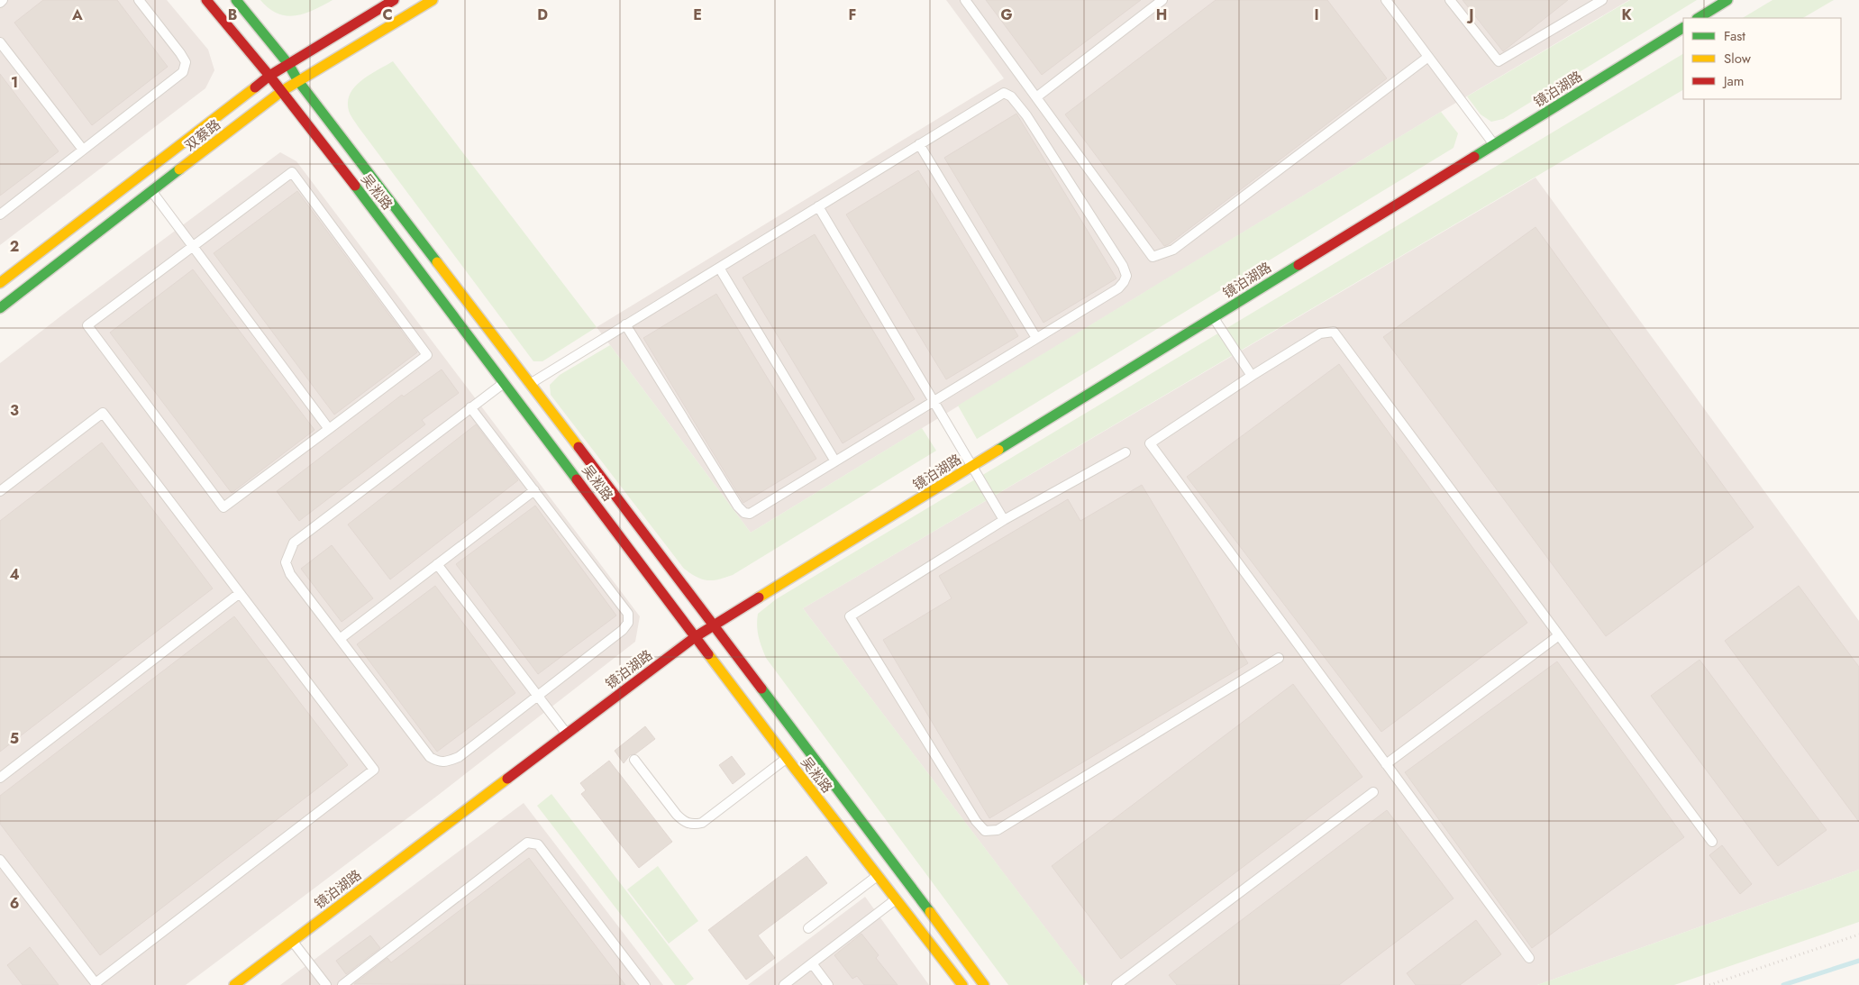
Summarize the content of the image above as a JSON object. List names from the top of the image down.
{
  "streets": {
    "street": ["镜泊湖路", "双蔡路", "吴淞路"]
  },
  "crossings": [
    ["镜泊湖路", "吴淞路"],
    ["双蔡路", "吴淞路"]
  ],
  "legend": ["Fast", "Slow", "Jam"],
  "grid": {
    "columns": [
      "A",
      "B",
      "C",
      "D",
      "E",
      "F",
      "G",
      "H",
      "I",
      "J",
      "K"
    ],
    "rows": [
      "1",
      "2",
      "3",
      "4",
      "5",
      "6"
    ]
  }
}
